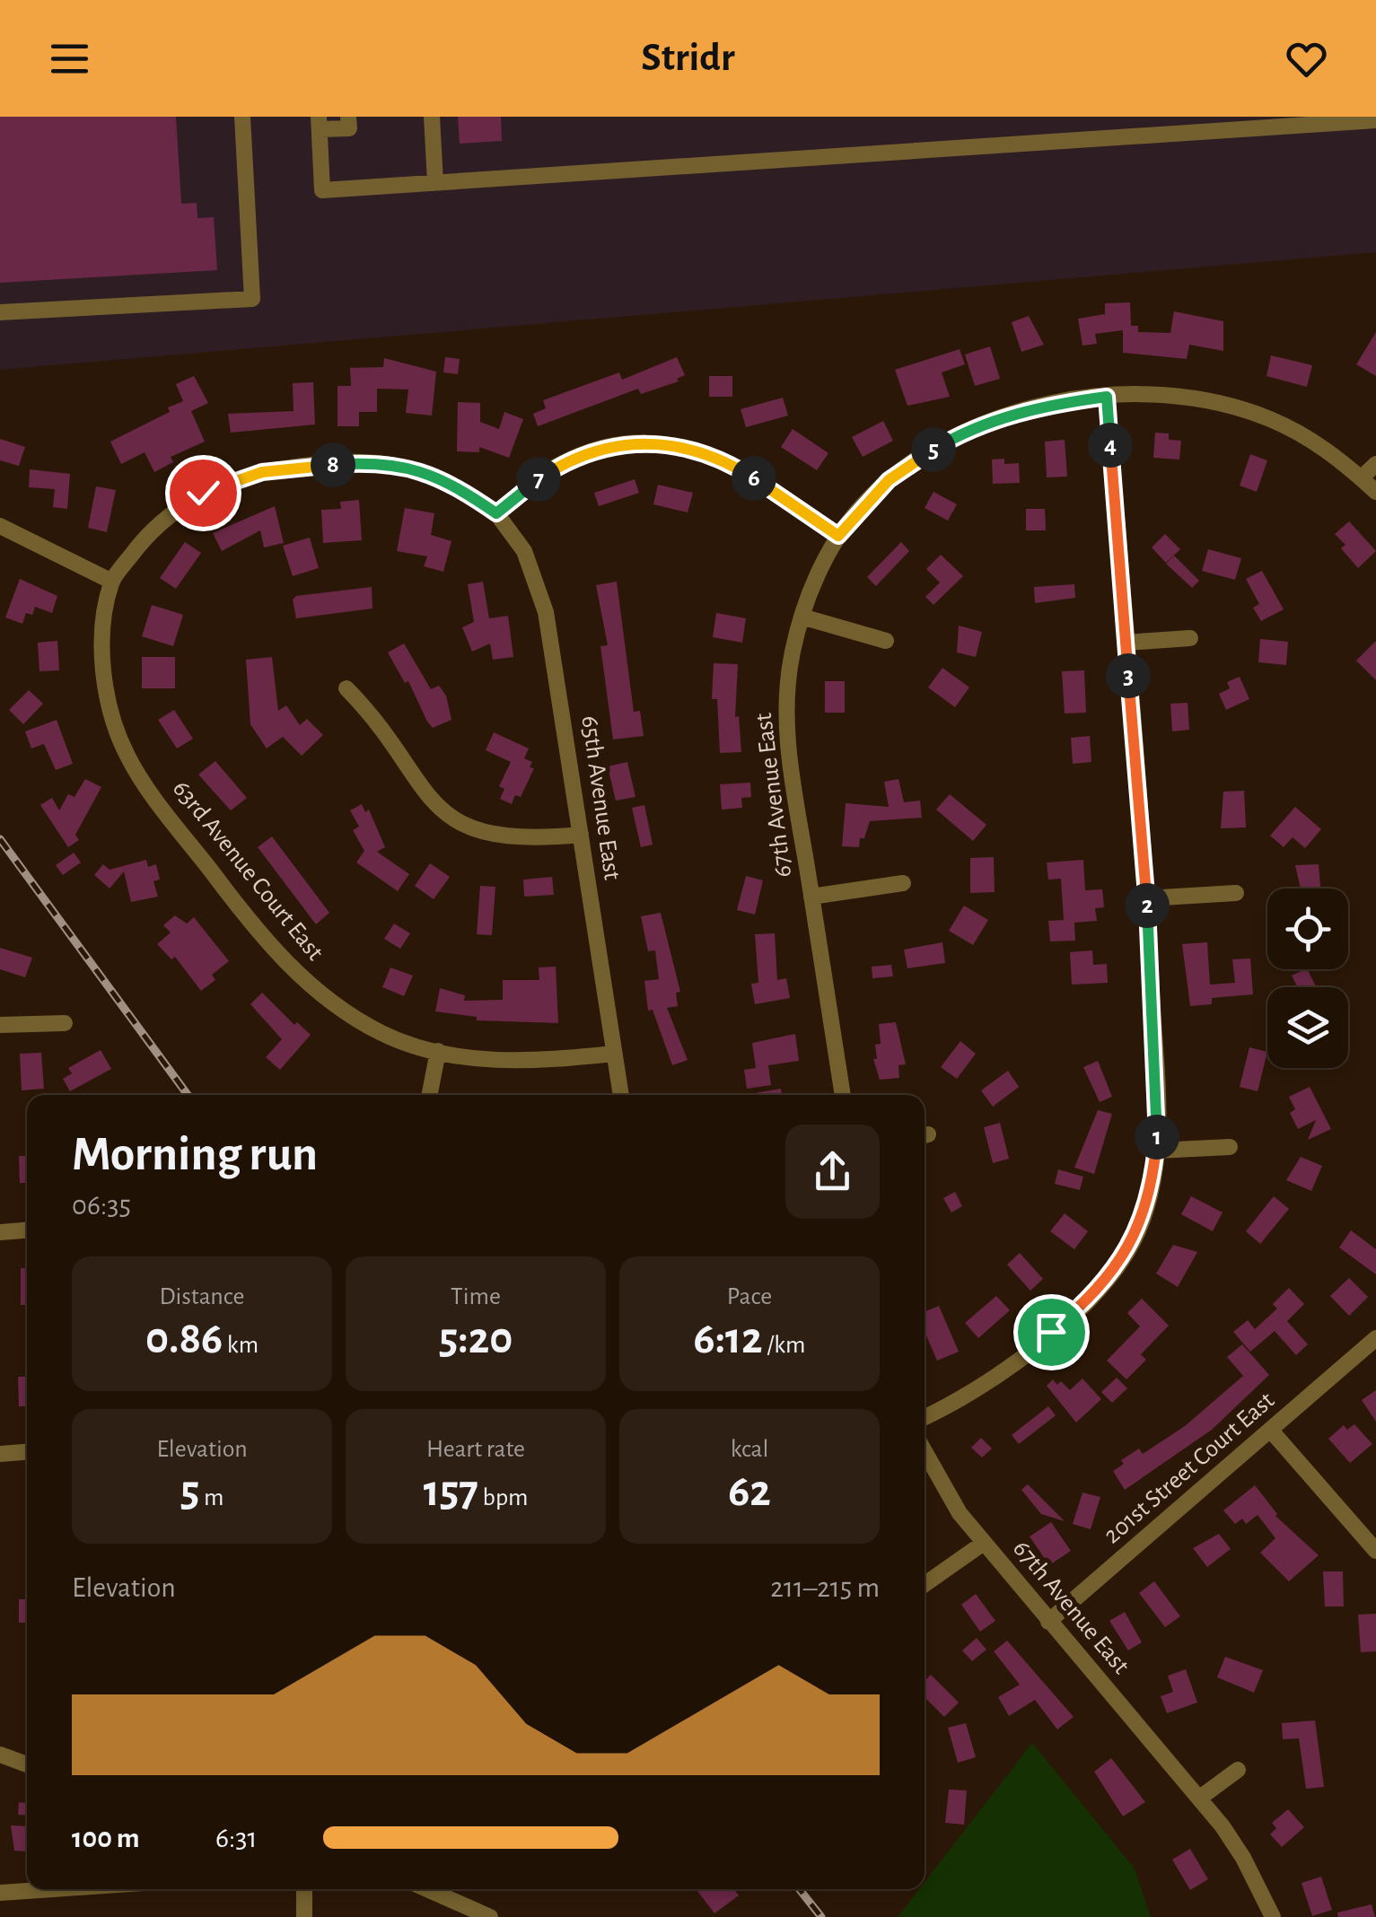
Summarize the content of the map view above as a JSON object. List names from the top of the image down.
{
  "streets": {
    "street": [
      "67th Avenue East",
      "65th Avenue East",
      "63rd Avenue Court East",
      "201st Street Court East"
    ]
  },
  "crossings": [
    ["67th Avenue East", "201st Street Court East"],
    ["65th Avenue East", "63rd Avenue Court East"]
  ],
  "page": {
    "header": "Stridr",
    "pins": [
      "4",
      "5",
      "8",
      "6",
      "7",
      "3",
      "2",
      "1"
    ],
    "heading": ["Morning run", "06:35"],
    "stats": [
      ["Distance", "0.86 km"],
      ["Time", "5:20"],
      ["Pace", "6:12 /km"],
      ["Elevation", "5 m"],
      ["Heart rate", "157 bpm"],
      ["kcal", "62"]
    ],
    "chart": ["Elevation", "211–215 m"],
    "list": [
      {
        "name": "100 m",
        "note": "6:31"
      }
    ]
  }
}
